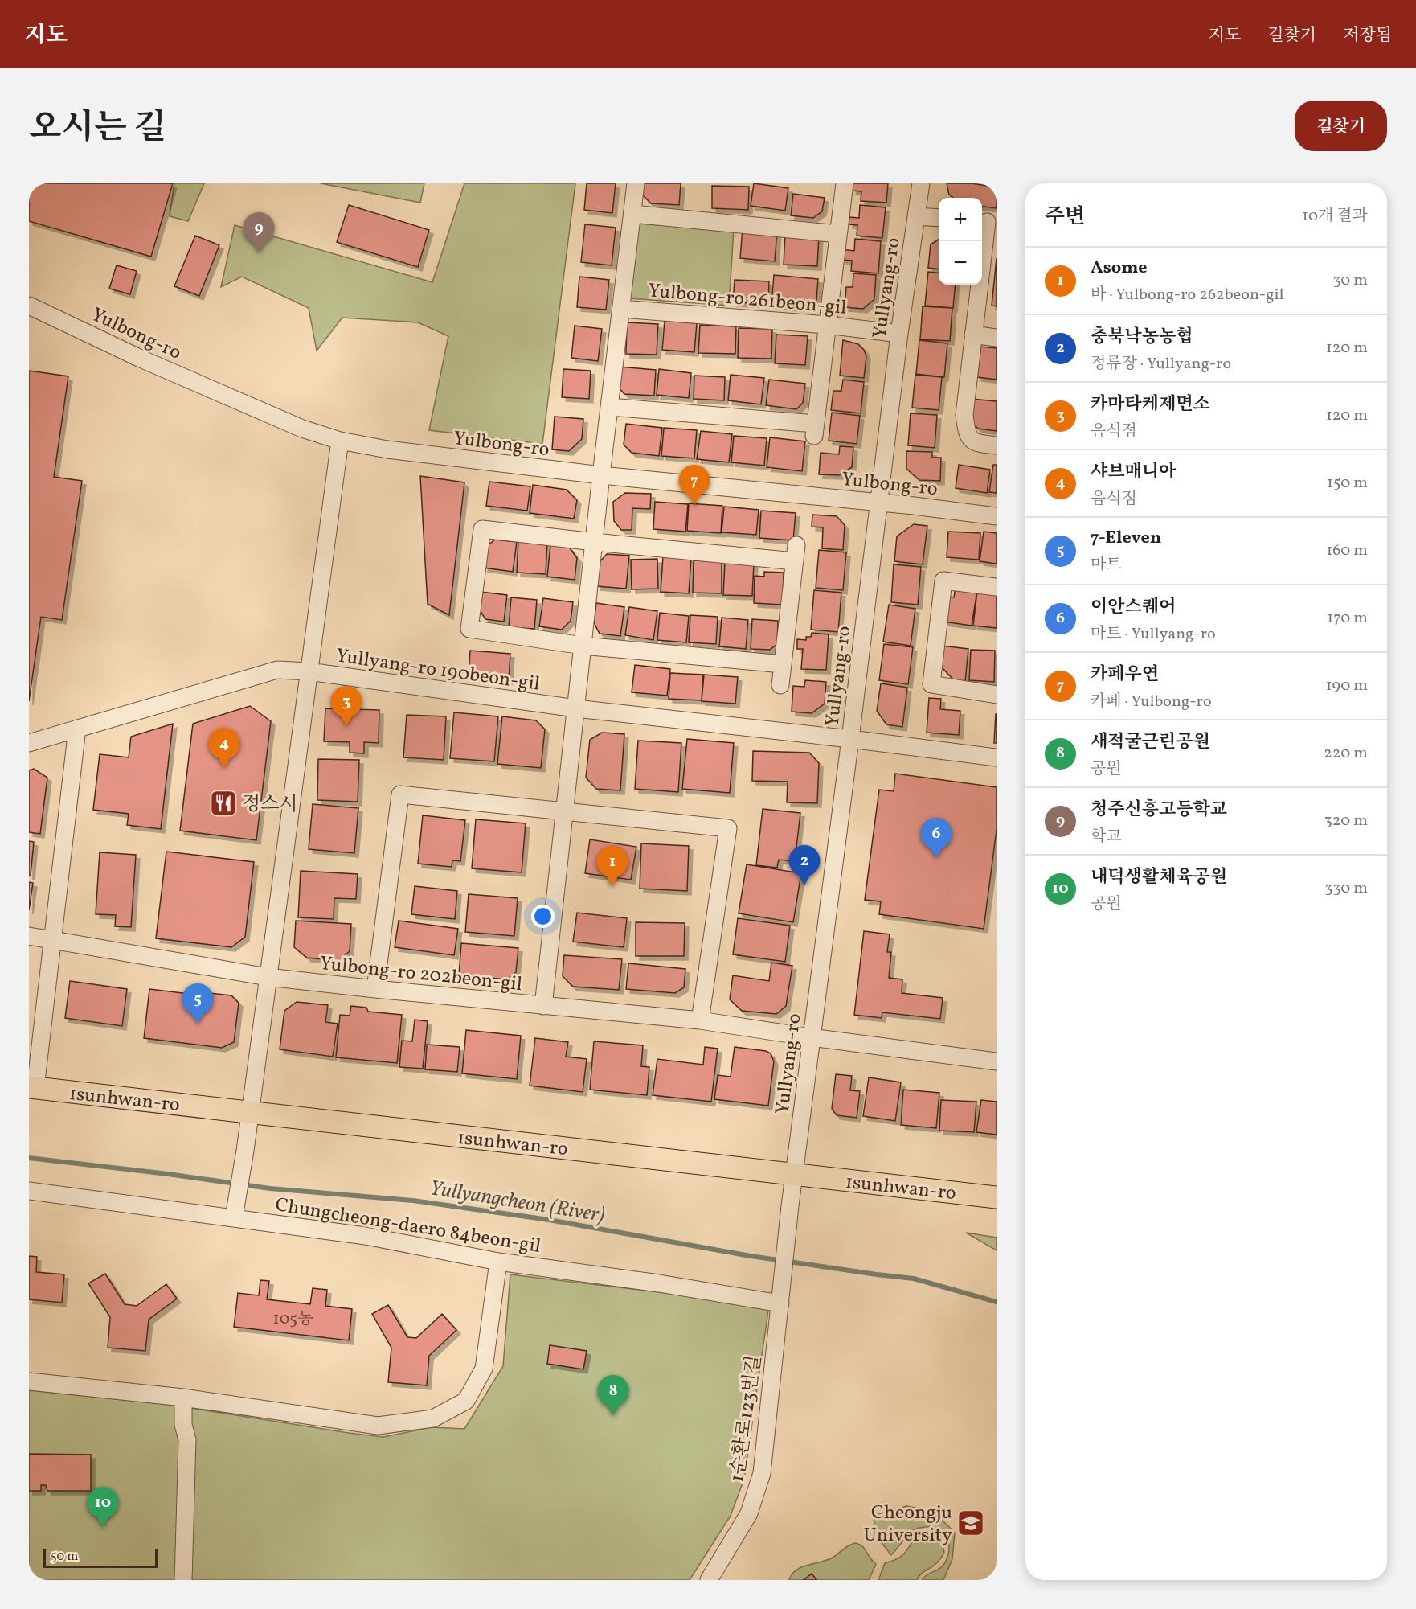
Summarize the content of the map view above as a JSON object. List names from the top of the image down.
{
  "streets": {
    "main road": ["1sunhwan-ro"],
    "street": [
      "Yullyang-ro",
      "Yulbong-ro 261beon-gil",
      "Yulbong-ro",
      "Yullyang-ro 190beon-gil",
      "Yulbong-ro 202beon-gil",
      "Chungcheong-daero 84beon-gil",
      "1순환로123번길"
    ]
  },
  "crossings": [
    ["Yullyang-ro", "Yulbong-ro 261beon-gil"],
    ["Yullyang-ro", "Yulbong-ro"],
    ["Yullyang-ro", "Yullyang-ro 190beon-gil"],
    ["Yullyang-ro", "Yulbong-ro 202beon-gil"],
    ["Yullyang-ro", "1sunhwan-ro"],
    ["Yullyang-ro", "1순환로123번길"],
    ["Yulbong-ro 261beon-gil", "Yulbong-ro"],
    ["Yulbong-ro 261beon-gil", "Yullyang-ro 190beon-gil"],
    ["Yulbong-ro 261beon-gil", "Yulbong-ro 202beon-gil"],
    ["Chungcheong-daero 84beon-gil", "1순환로123번길"]
  ],
  "water": ["Yullyangcheon (River)"],
  "places": {
    "restaurant": ["정스시"],
    "school or university": ["Cheongju University"]
  },
  "house_numbers": ["105동"],
  "scale_bar": "50 m",
  "page": {
    "header": "지도",
    "nav": ["지도", "길찾기", "저장됨"],
    "title": "오시는 길",
    "buttons": "길찾기",
    "heading": ["주변", "10개 결과"],
    "map_buttons": ["+", "−"],
    "pins": [
      "9",
      "7",
      "3",
      "4",
      "6",
      "2",
      "1",
      "5",
      "8",
      "10"
    ],
    "list": [
      {
        "mark": "1",
        "name": "Asome",
        "note": "바 · Yulbong-ro 262beon-gil",
        "value": "30 m"
      },
      {
        "mark": "2",
        "name": "충북낙농농협",
        "note": "정류장 · Yullyang-ro",
        "value": "120 m"
      },
      {
        "mark": "3",
        "name": "카마타케제면소",
        "note": "음식점",
        "value": "120 m"
      },
      {
        "mark": "4",
        "name": "샤브매니아",
        "note": "음식점",
        "value": "150 m"
      },
      {
        "mark": "5",
        "name": "7-Eleven",
        "note": "마트",
        "value": "160 m"
      },
      {
        "mark": "6",
        "name": "이안스퀘어",
        "note": "마트 · Yullyang-ro",
        "value": "170 m"
      },
      {
        "mark": "7",
        "name": "카페우연",
        "note": "카페 · Yulbong-ro",
        "value": "190 m"
      },
      {
        "mark": "8",
        "name": "새적굴근린공원",
        "note": "공원",
        "value": "220 m"
      },
      {
        "mark": "9",
        "name": "청주신흥고등학교",
        "note": "학교",
        "value": "320 m"
      },
      {
        "mark": "10",
        "name": "내덕생활체육공원",
        "note": "공원",
        "value": "330 m"
      }
    ],
    "scale": "50 m"
  }
}
